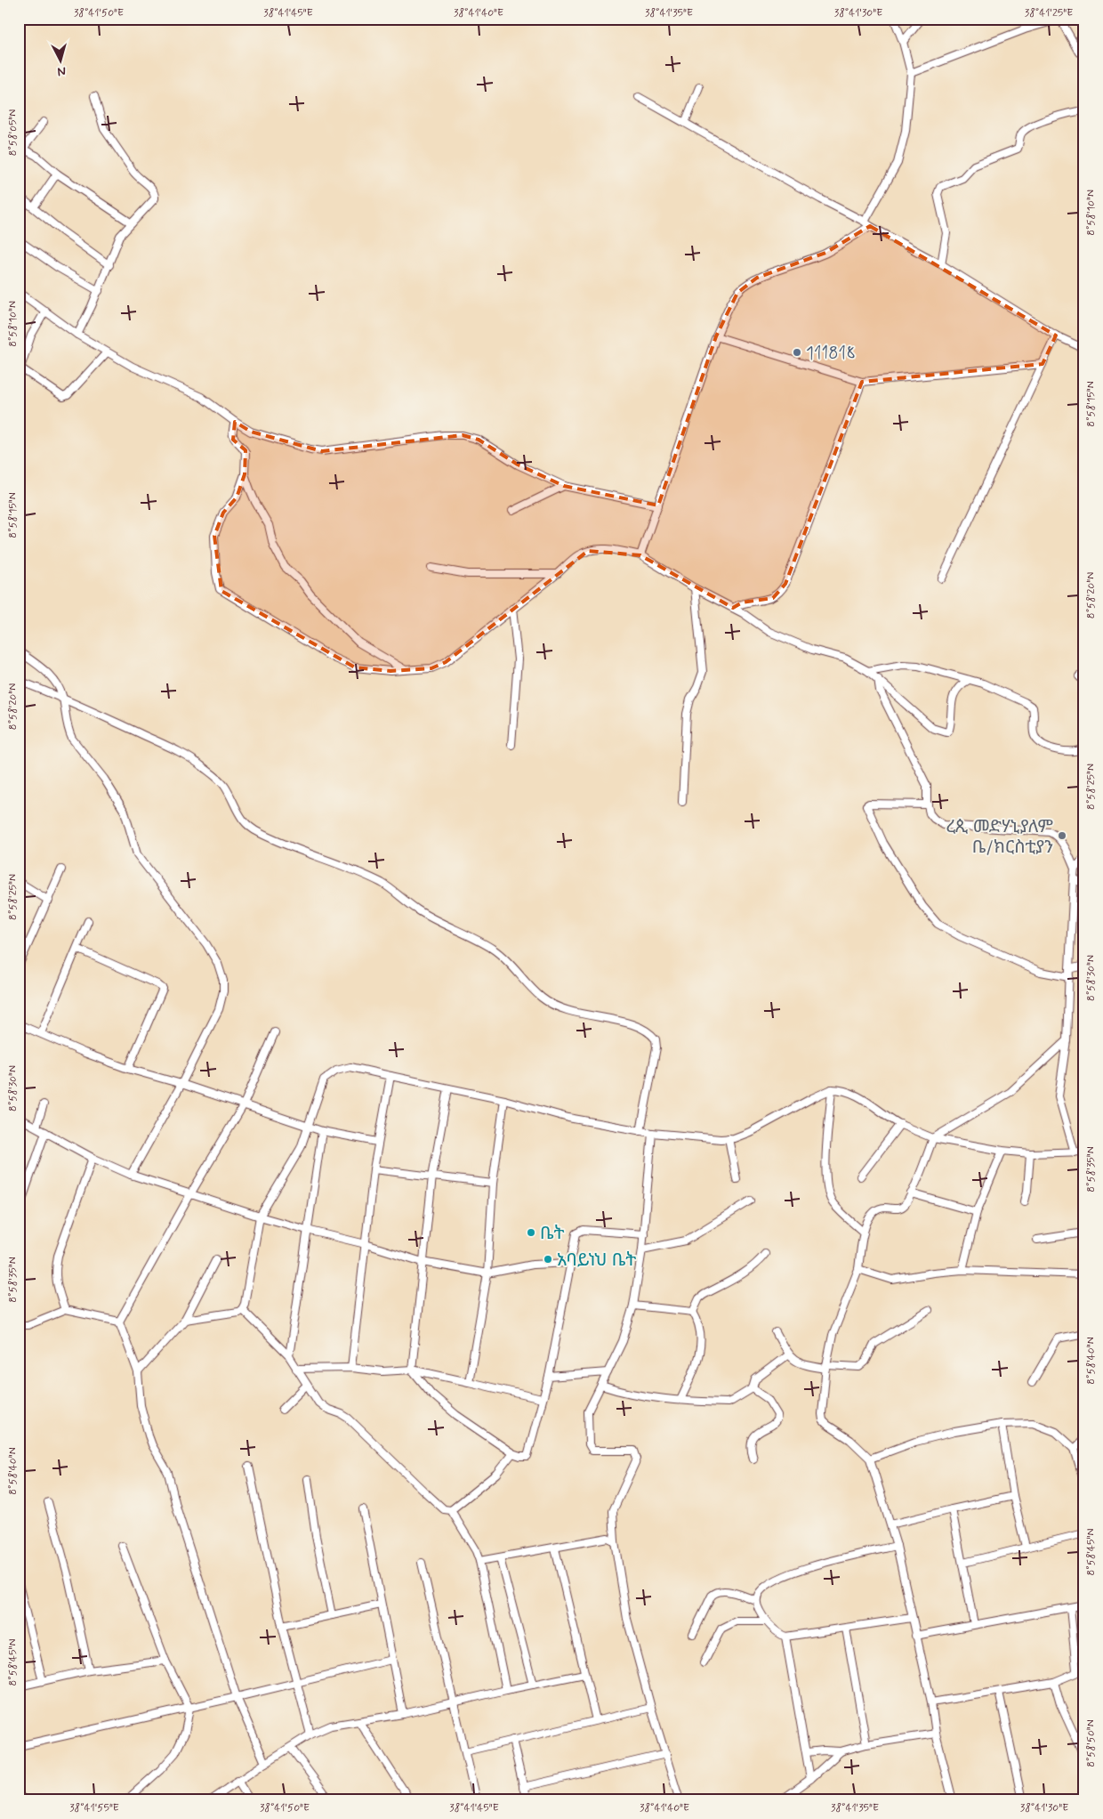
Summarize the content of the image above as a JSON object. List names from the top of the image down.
{
  "places": [
    "111818",
    "ረጲ መድሃኒያለም ቤ/ክርስቲያን",
    "ቤት",
    "አባይነህ ቤት"
  ],
  "north": "bottom",
  "coordinates": [
    "38°41'50\"E",
    "38°41'45\"E",
    "38°41'40\"E",
    "38°41'35\"E",
    "38°41'30\"E",
    "38°41'25\"E",
    "8°58'05\"N",
    "8°58'10\"N",
    "8°58'15\"N",
    "8°58'20\"N",
    "8°58'25\"N",
    "8°58'30\"N",
    "8°58'35\"N",
    "8°58'40\"N",
    "8°58'45\"N",
    "8°58'50\"N",
    "38°41'55\"E"
  ]
}
